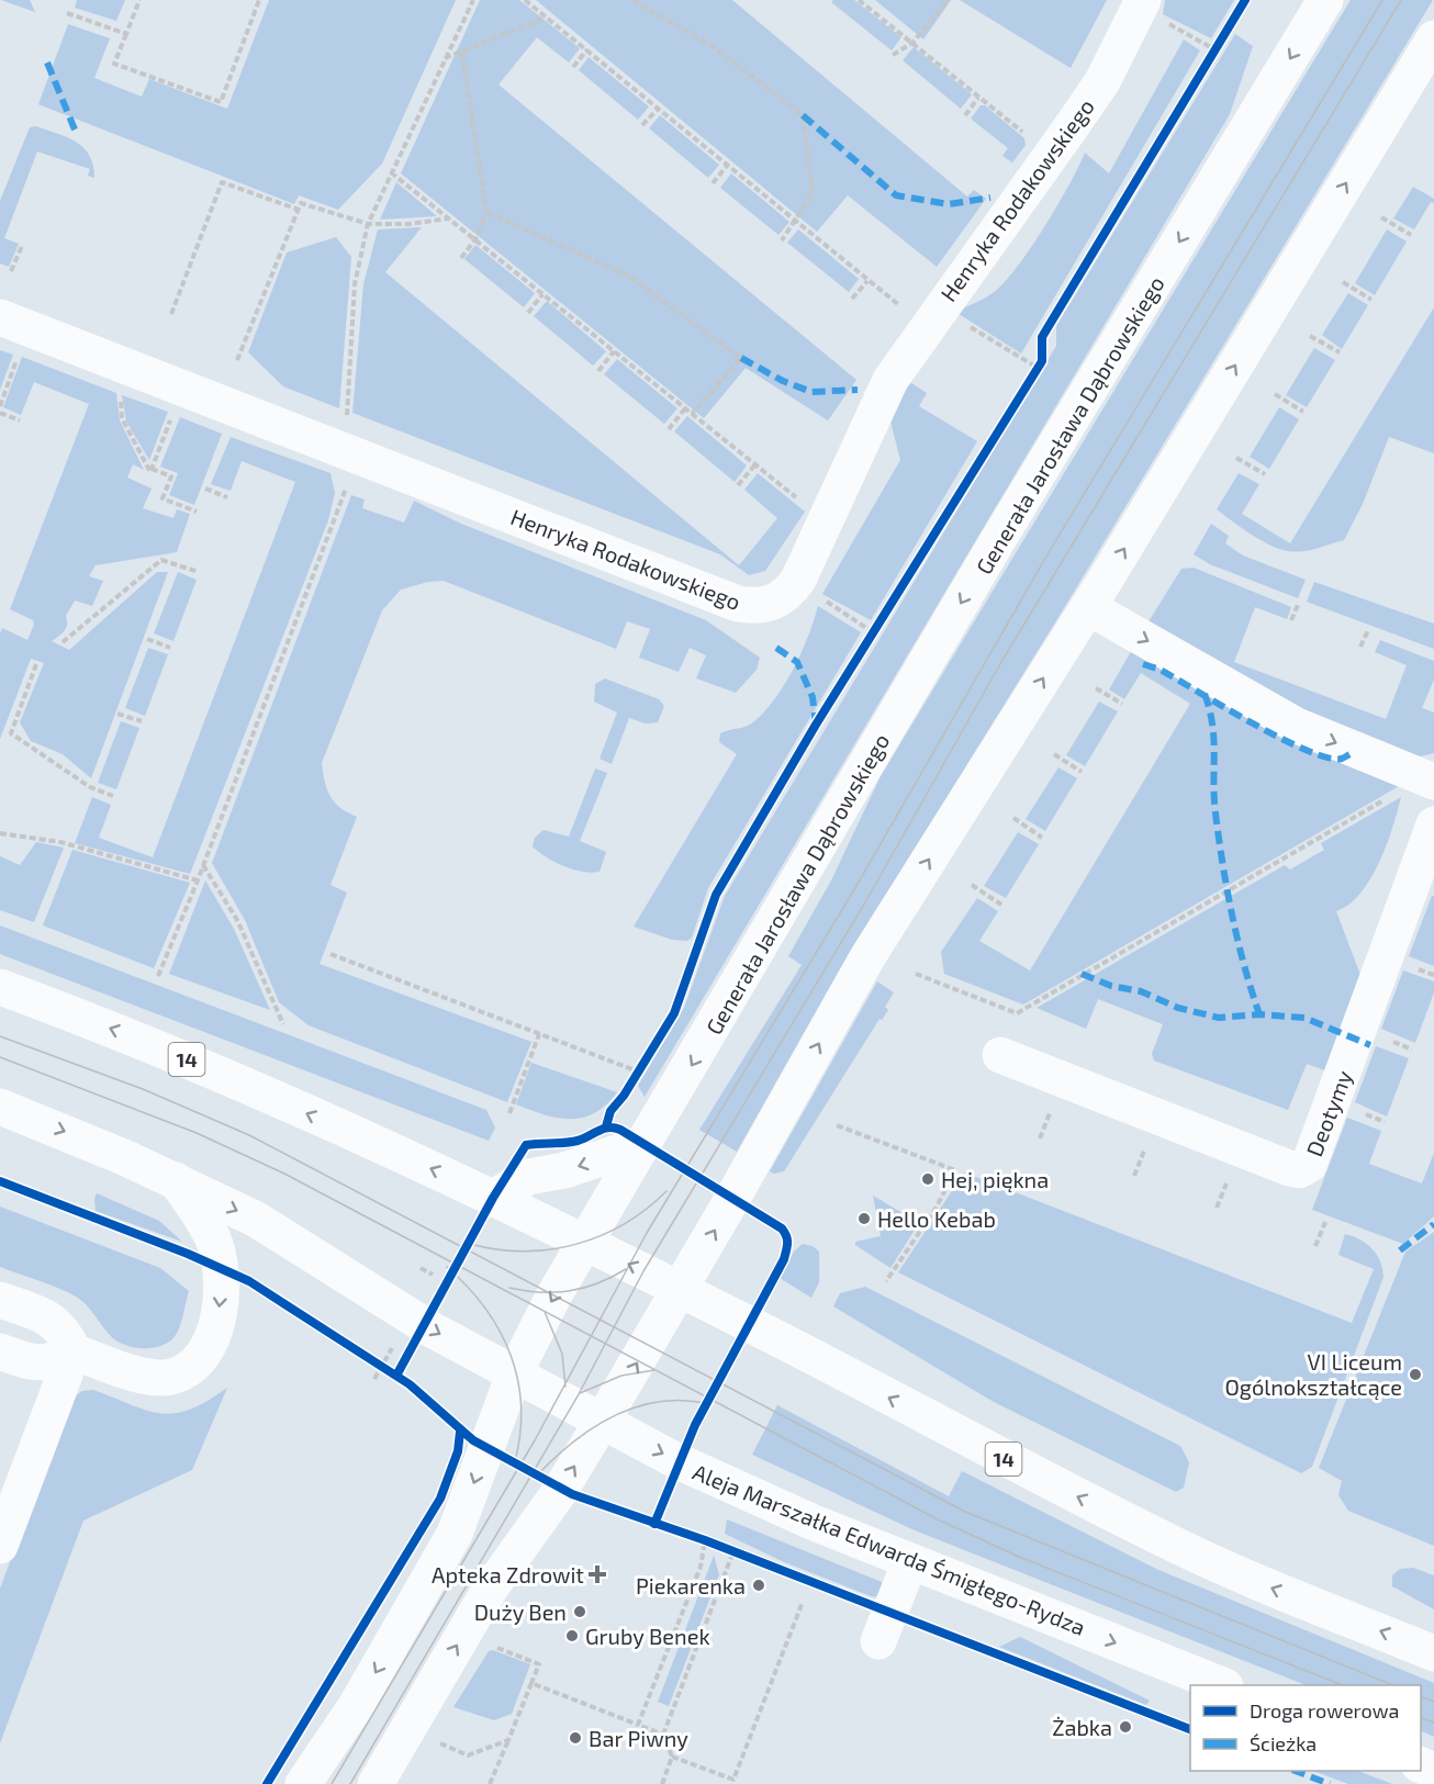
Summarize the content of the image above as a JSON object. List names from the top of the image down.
{
  "streets": {
    "main road": [
      "Henryka Rodakowskiego",
      "Generała Jarosława Dąbrowskiego",
      "14",
      "Deotymy",
      "Aleja Marszałka Edwarda Śmigłego-Rydza"
    ]
  },
  "crossings": [
    ["Generała Jarosława Dąbrowskiego", "14"],
    ["Generała Jarosława Dąbrowskiego", "Aleja Marszałka Edwarda Śmigłego-Rydza"]
  ],
  "places": {
    "other": [
      "Hej, piękna",
      "Hello Kebab",
      "VI Liceum Ogólnokształcące",
      "Piekarenka",
      "Duży Ben",
      "Gruby Benek",
      "Żabka",
      "Bar Piwny"
    ],
    "health": ["Apteka Zdrowit"]
  },
  "legend": ["Droga rowerowa", "Ścieżka"]
}
